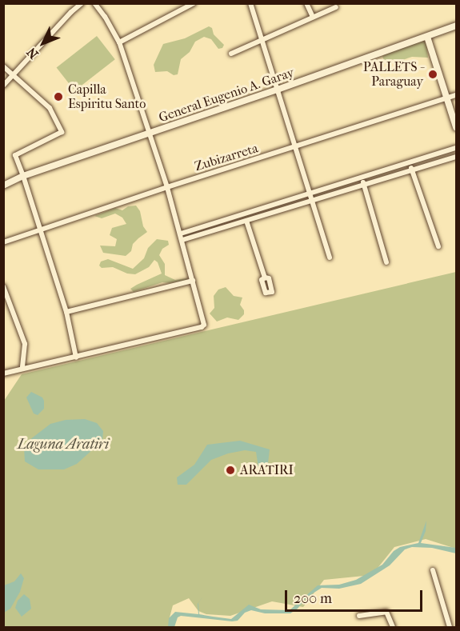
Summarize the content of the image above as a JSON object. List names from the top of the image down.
{
  "streets": {
    "street": ["General Eugenio A. Garay", "Zubizarreta"]
  },
  "water": ["Laguna Aratiri"],
  "places": ["PALLETS - Paraguay", "Capilla Espiritu Santo", "ARATIRI"],
  "scale_bar": "200 m",
  "north": "bottom left"
}
